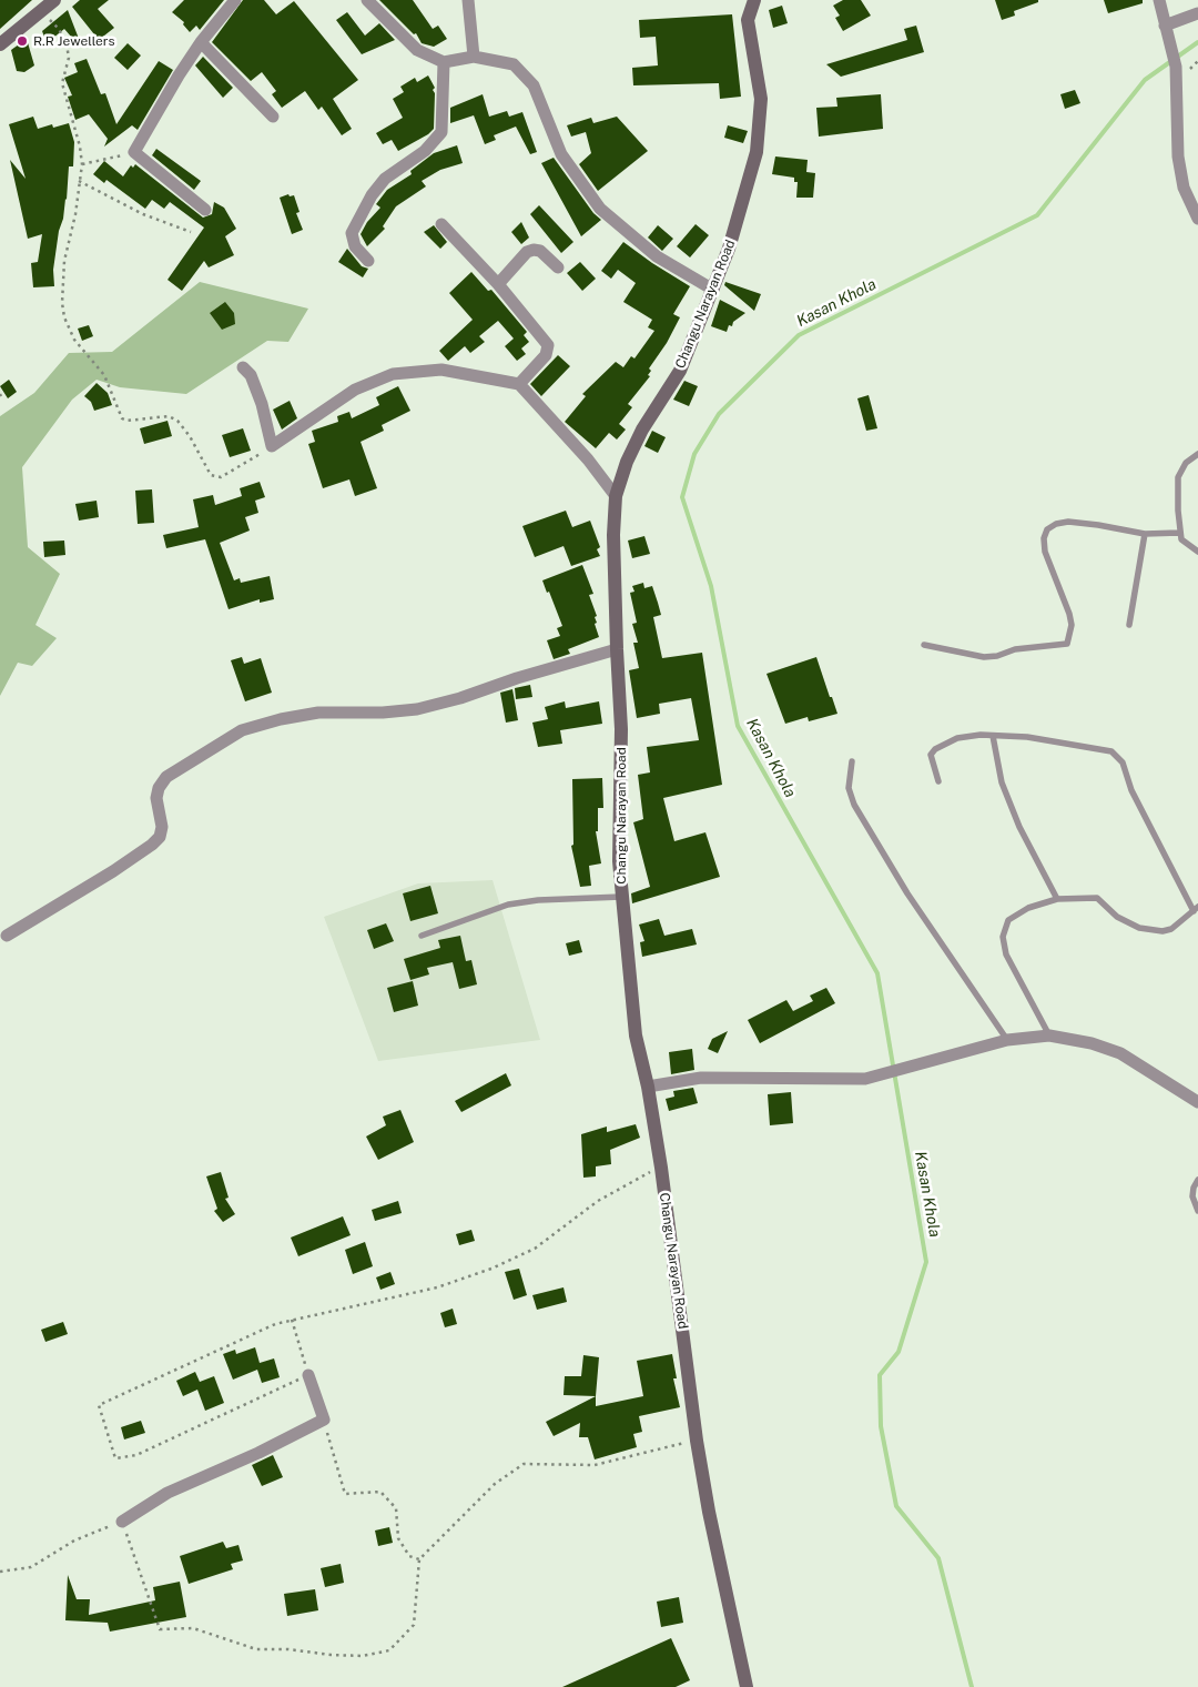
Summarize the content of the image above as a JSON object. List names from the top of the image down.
{
  "streets": {
    "main road": ["Changu Narayan Road"]
  },
  "water": ["Kasan Khola"],
  "places": ["R.R Jewellers"]
}
